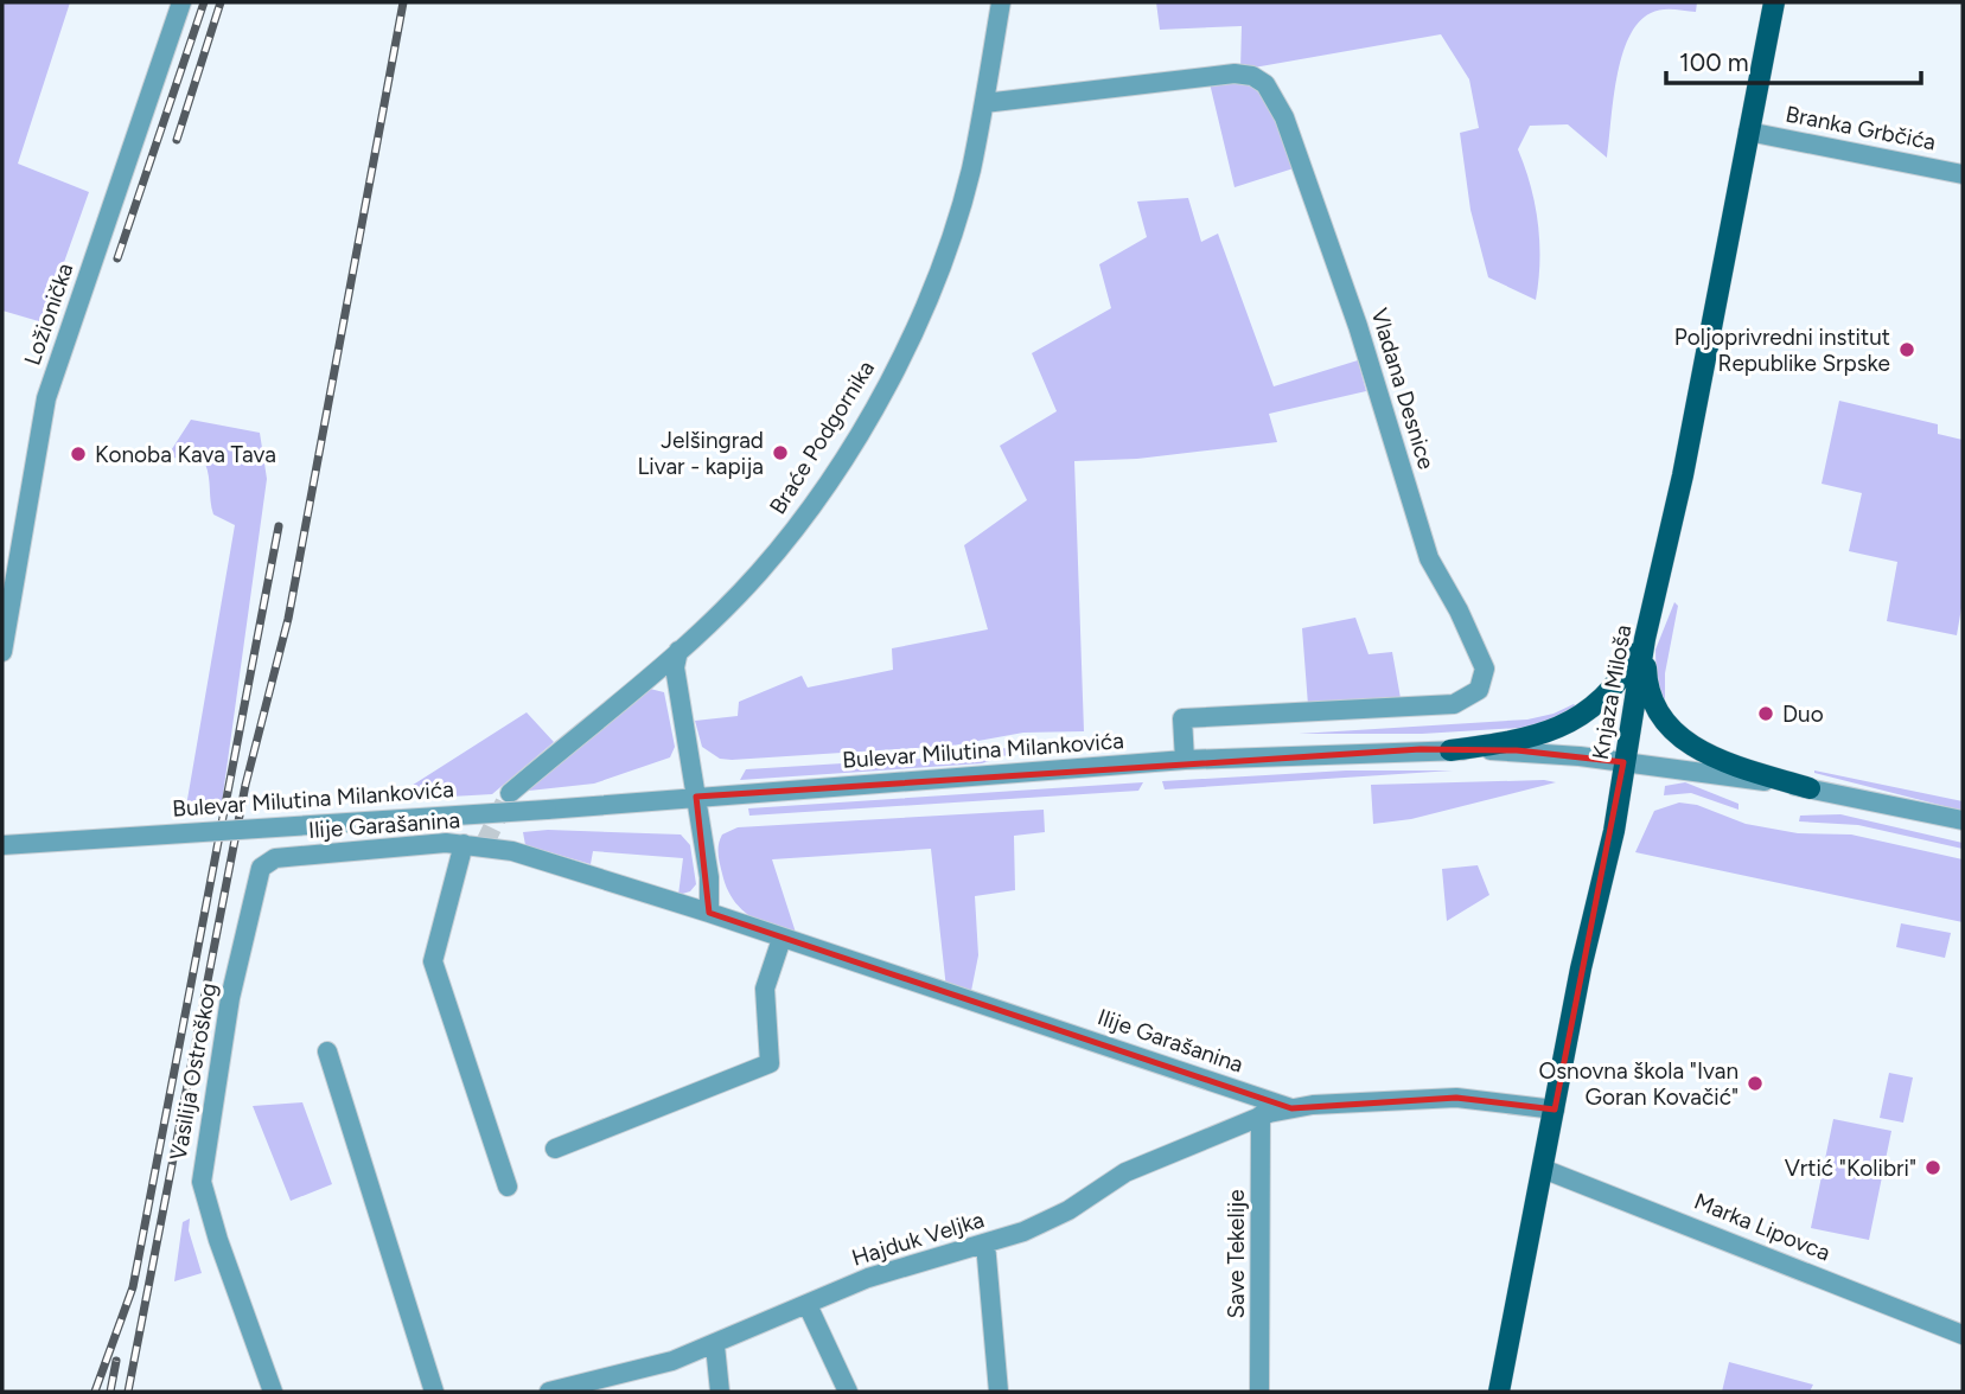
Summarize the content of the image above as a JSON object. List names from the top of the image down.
{
  "streets": {
    "main road": ["Knjaza Miloša"],
    "street": [
      "Branka Grbčića",
      "Ložionička",
      "Vladana Desnice",
      "Braće Podgornika",
      "Bulevar Milutina Milankovića",
      "Ilije Garašanina",
      "Vasilija Ostroškog",
      "Marka Lipovca",
      "Hajduk Veljka",
      "Save Tekelije"
    ]
  },
  "crossings": [
    ["Branka Grbčića", "Knjaza Miloša"],
    ["Vladana Desnice", "Braće Podgornika"],
    ["Vladana Desnice", "Bulevar Milutina Milankovića"],
    ["Knjaza Miloša", "Bulevar Milutina Milankovića"],
    ["Knjaza Miloša", "Ilije Garašanina"],
    ["Knjaza Miloša", "Marka Lipovca"],
    ["Ilije Garašanina", "Vasilija Ostroškog"],
    ["Ilije Garašanina", "Hajduk Veljka"],
    ["Hajduk Veljka", "Save Tekelije"]
  ],
  "places": [
    "Poljoprivredni institut Republike Srpske",
    "Jelšingrad Livar - kapija",
    "Konoba Kava Tava",
    "Duo",
    "Osnovna škola \"Ivan Goran Kovačić\"",
    "Vrtić \"Kolibri\""
  ],
  "scale_bar": "100 m"
}
